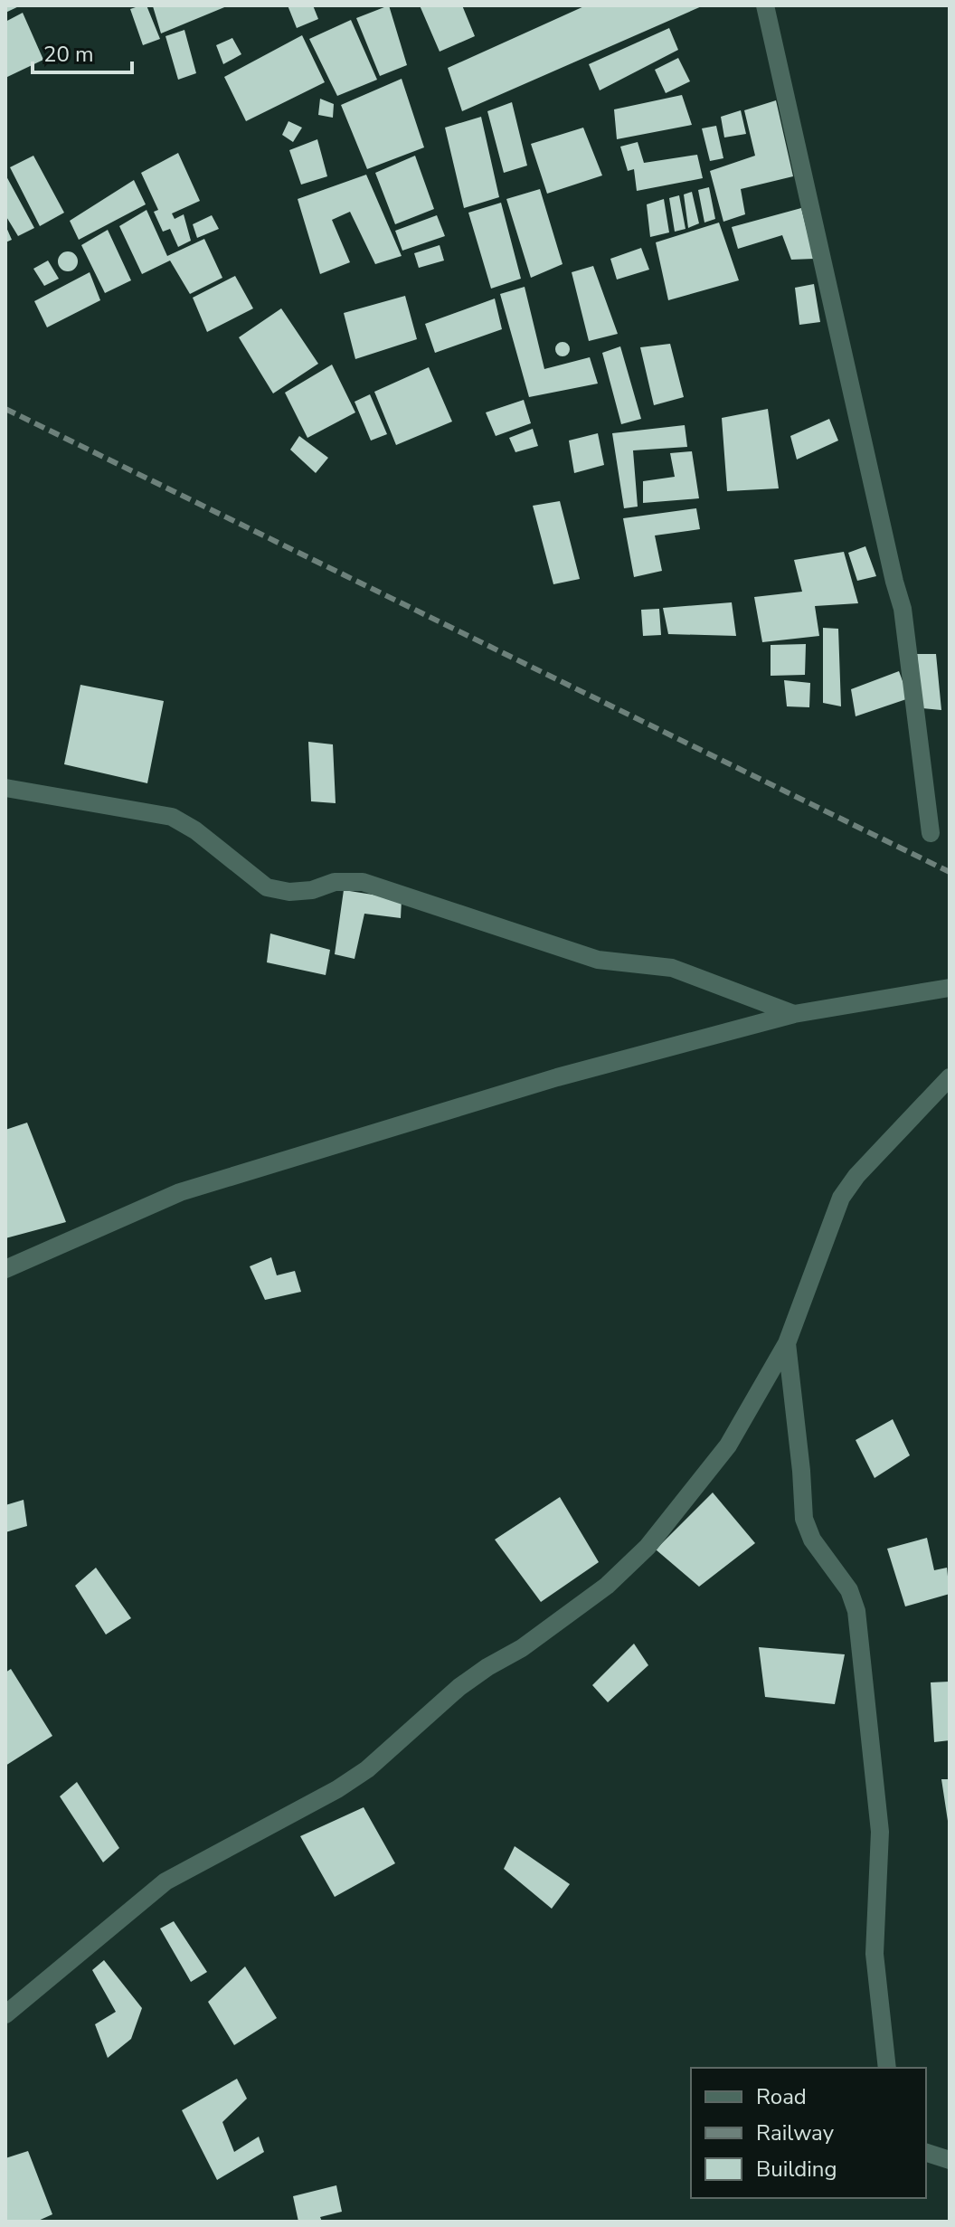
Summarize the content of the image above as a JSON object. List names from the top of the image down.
{
  "legend": ["Road", "Railway", "Building"],
  "scale_bar": "20 m"
}
